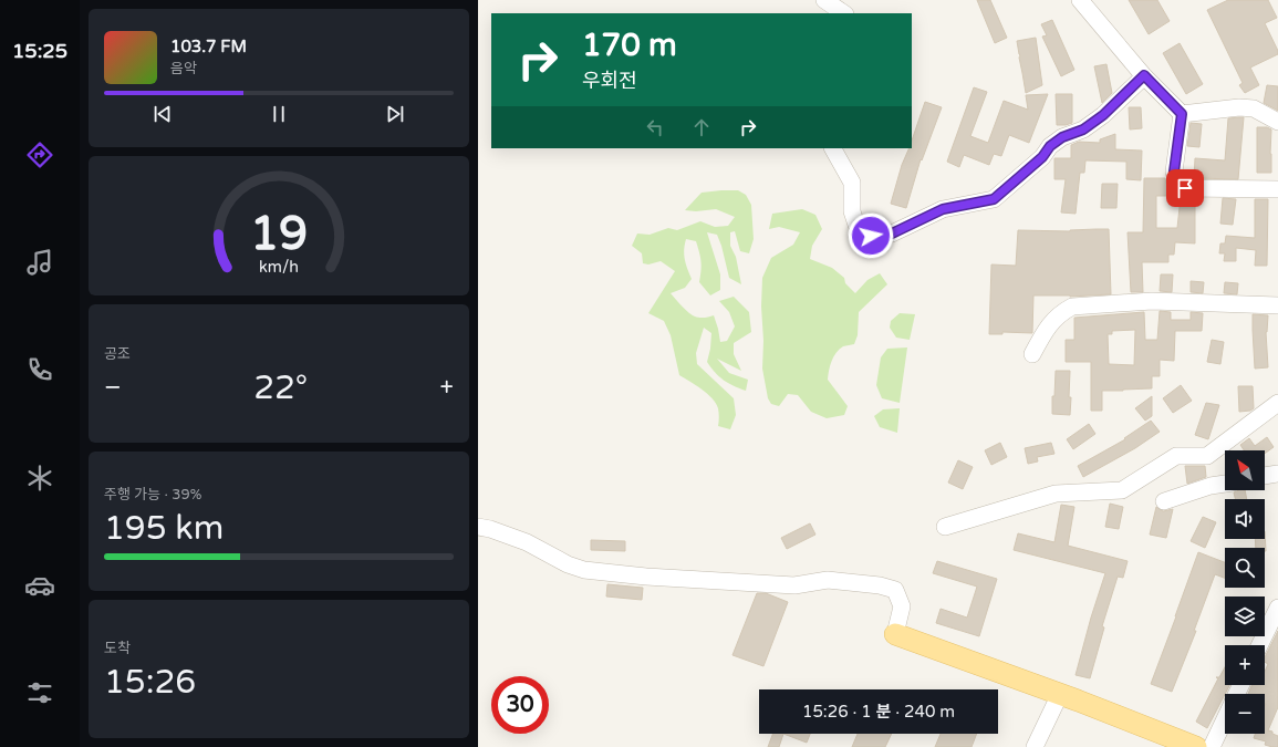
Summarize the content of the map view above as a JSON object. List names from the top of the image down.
{
  "north": "top left",
  "page": {
    "tabs": "15:25",
    "turn": ["170 m", "우회전"],
    "song": ["103.7 FM", "음악"],
    "tile": [
      "공조",
      ["주행 가능 · 39%", "195 km"],
      ["도착", "15:26"]
    ],
    "heat": ["−", "22°", "+"],
    "map_buttons": ["+", "−"],
    "limit": "30",
    "trip": "15:26 · 1 분 · 240 m",
    "gauge": ["19", "km/h"]
  }
}
